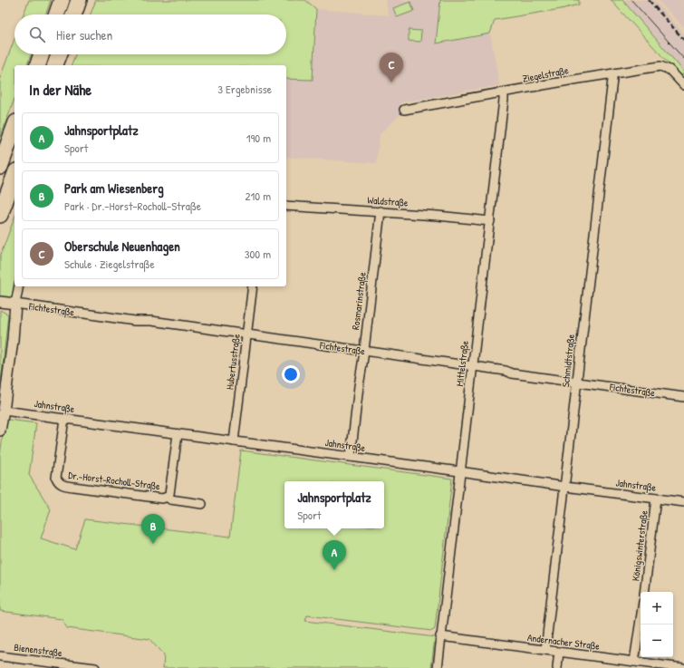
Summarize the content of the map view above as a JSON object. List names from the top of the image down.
{
  "streets": {
    "street": [
      "Ziegelstraße",
      "Waldstraße",
      "Rosmarinstraße",
      "Fichtestraße",
      "Schmidtstraße",
      "Hubertusstraße",
      "Mittelstraße",
      "Jahnstraße",
      "Dr.-Horst-Rocholl-Straße",
      "Königswinterstraße",
      "Andernacher Straße",
      "Bienenstraße"
    ]
  },
  "crossings": [
    ["Ziegelstraße", "Schmidtstraße"],
    ["Ziegelstraße", "Mittelstraße"],
    ["Waldstraße", "Rosmarinstraße"],
    ["Waldstraße", "Mittelstraße"],
    ["Rosmarinstraße", "Fichtestraße"],
    ["Rosmarinstraße", "Jahnstraße"],
    ["Fichtestraße", "Schmidtstraße"],
    ["Fichtestraße", "Hubertusstraße"],
    ["Fichtestraße", "Mittelstraße"],
    ["Schmidtstraße", "Jahnstraße"],
    ["Schmidtstraße", "Andernacher Straße"],
    ["Hubertusstraße", "Jahnstraße"],
    ["Mittelstraße", "Jahnstraße"],
    ["Mittelstraße", "Andernacher Straße"],
    ["Jahnstraße", "Dr.-Horst-Rocholl-Straße"],
    ["Jahnstraße", "Königswinterstraße"]
  ],
  "page": {
    "search": "Hier suchen",
    "pins": ["C", "B", "A"],
    "heading": ["In der Nähe", "3 Ergebnisse"],
    "list": [
      {
        "mark": "A",
        "name": "Jahnsportplatz",
        "note": "Sport",
        "value": "190 m"
      },
      {
        "mark": "B",
        "name": "Park am Wiesenberg",
        "note": "Park · Dr.-Horst-Rocholl-Straße",
        "value": "210 m"
      },
      {
        "mark": "C",
        "name": "Oberschule Neuenhagen",
        "note": "Schule · Ziegelstraße",
        "value": "300 m"
      }
    ],
    "popup": ["Jahnsportplatz", "Sport"],
    "map_buttons": ["+", "−"]
  }
}
